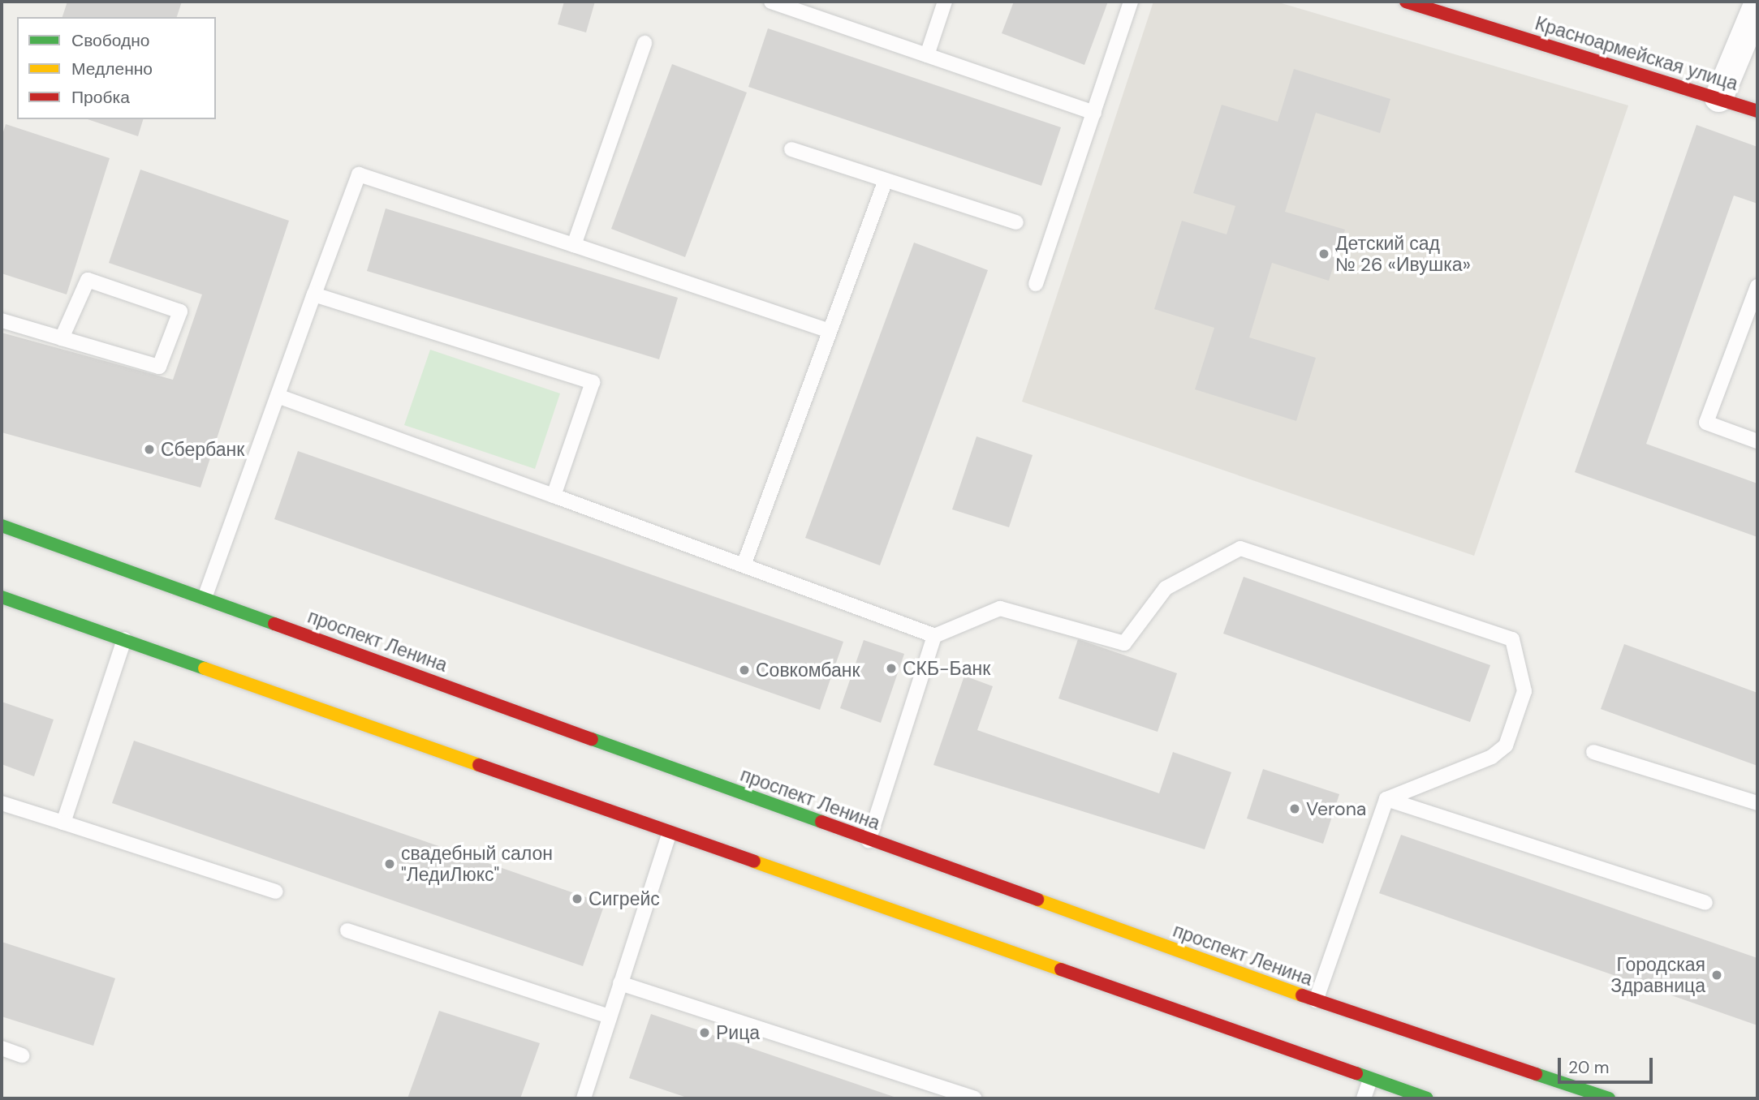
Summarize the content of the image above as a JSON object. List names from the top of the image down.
{
  "streets": {
    "main road": ["Красноармейская улица", "проспект Ленина"]
  },
  "places": [
    "Детский сад № 26 «Ивушка»",
    "Сбербанк",
    "СКБ-Банк",
    "Совкомбанк",
    "Verona",
    "свадебный салон \"ЛедиЛюкс\"",
    "Сигрейс",
    "Городская Здравница",
    "Рица"
  ],
  "legend": ["Свободно", "Медленно", "Пробка"],
  "scale_bar": "20 m"
}
